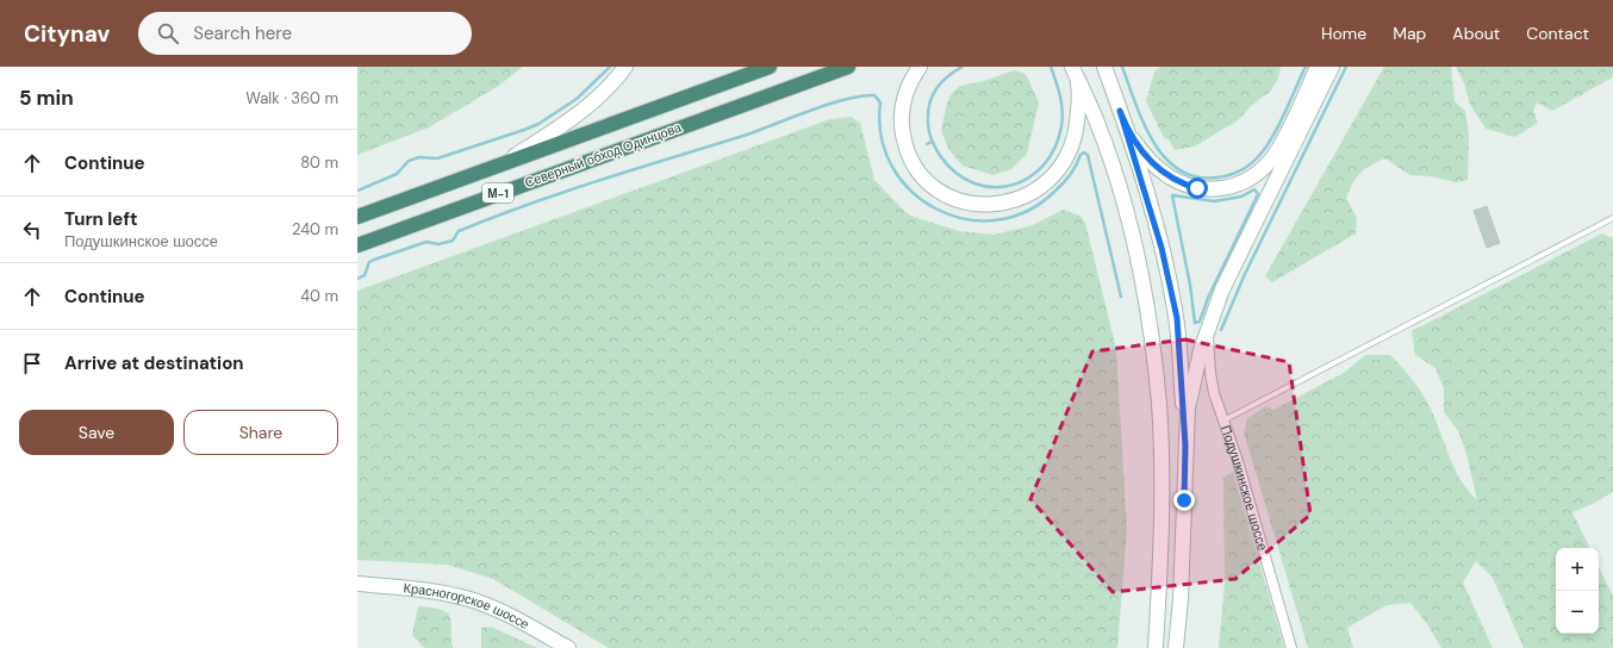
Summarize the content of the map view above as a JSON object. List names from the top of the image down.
{
  "streets": {
    "highway": ["Северный обход Одинцова", "М-1"],
    "main road": ["Красногорское шоссе"],
    "street": ["Подушкинское шоссе"]
  },
  "page": {
    "header": "Citynav",
    "search": "Search here",
    "nav": [
      "Home",
      "Map",
      "About",
      "Contact"
    ],
    "heading": ["5 min", "Walk · 360 m"],
    "list": [
      ["Continue", "80 m"],
      ["Turn left", "Подушкинское шоссе", "240 m"],
      ["Continue", "40 m"],
      "Arrive at destination"
    ],
    "buttons": ["Save", "Share"],
    "map_buttons": ["+", "−"]
  }
}
